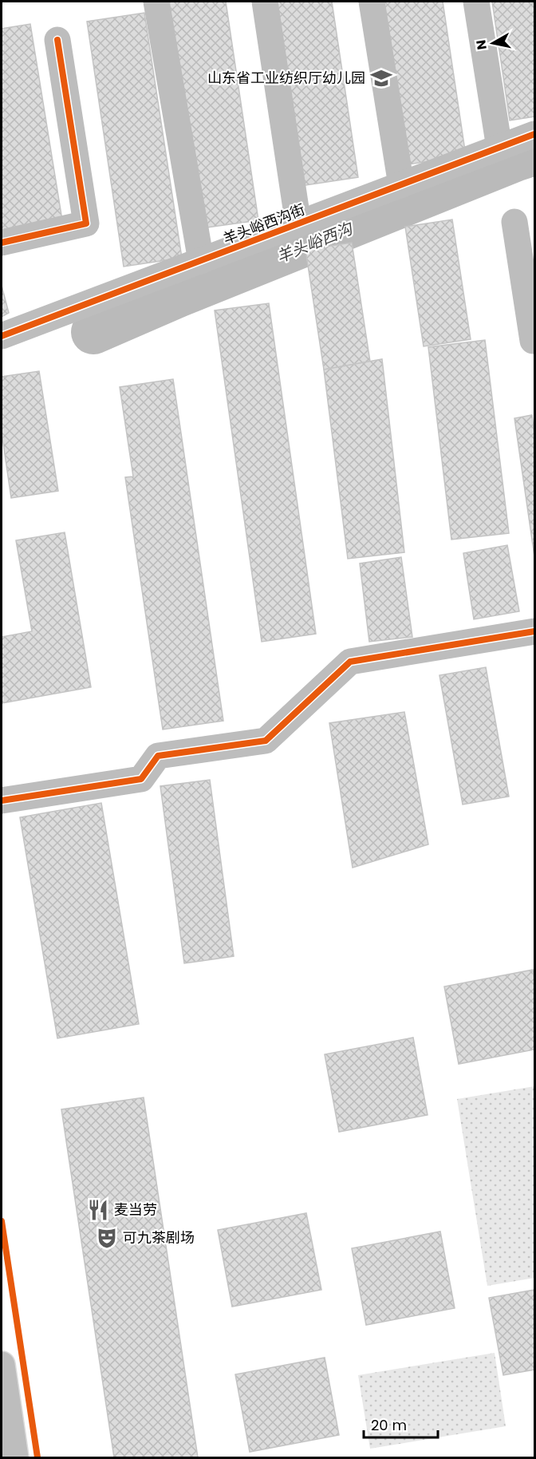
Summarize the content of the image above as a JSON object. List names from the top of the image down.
{
  "streets": {
    "street": ["羊头峪西沟街"]
  },
  "water": ["羊头峪西沟"],
  "places": {
    "school or university": ["山东省工业纺织厅幼儿园"],
    "restaurant": ["麦当劳"],
    "theatre": ["可九茶剧场"]
  },
  "scale_bar": "20 m",
  "north": "left"
}
